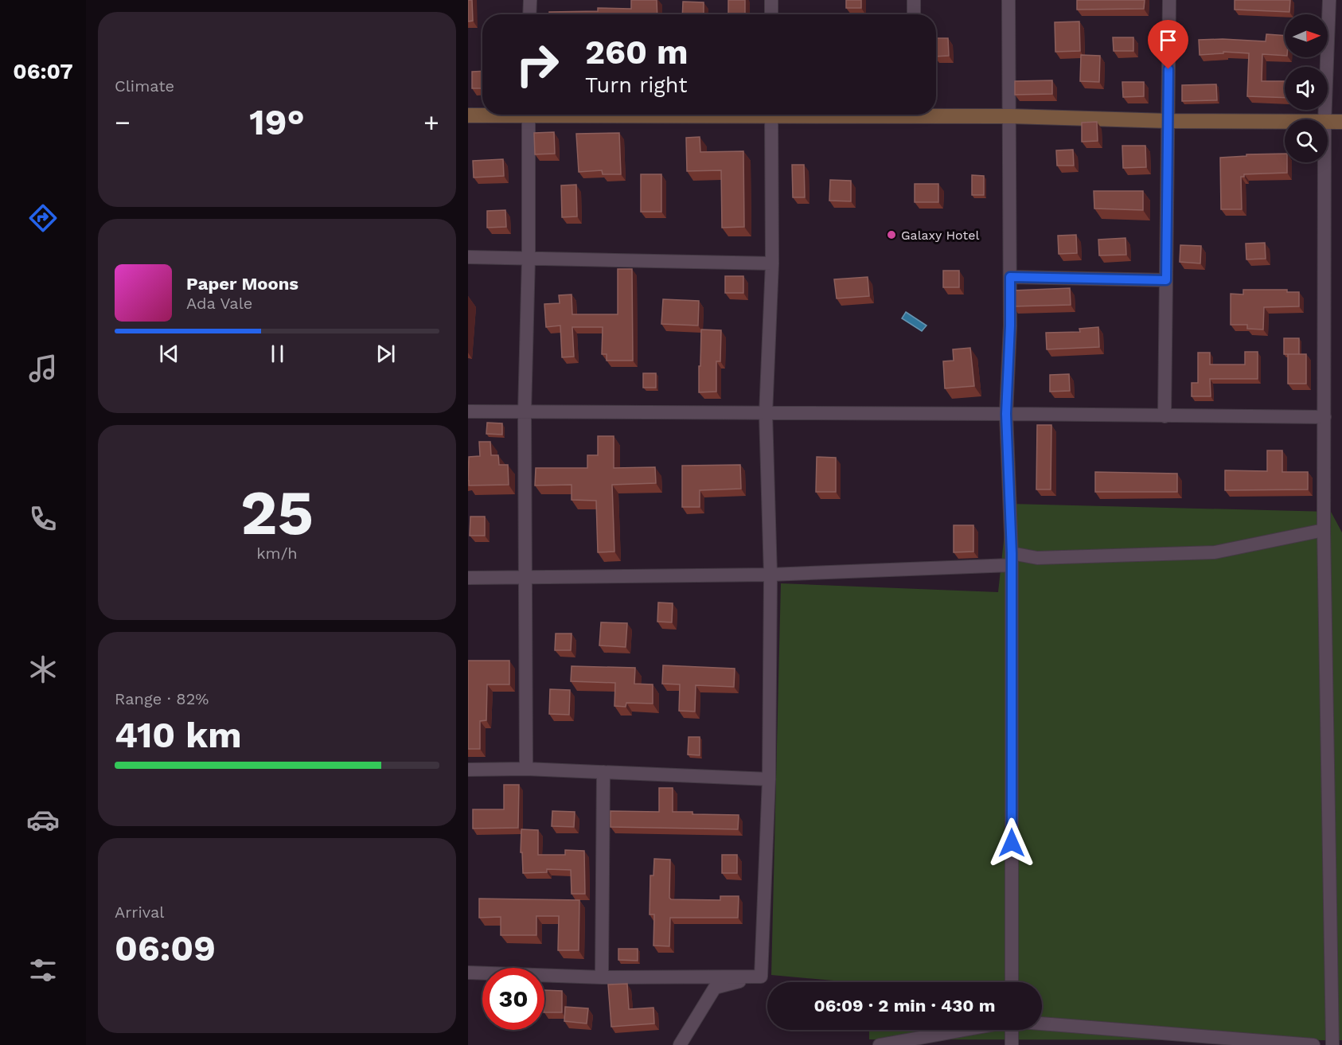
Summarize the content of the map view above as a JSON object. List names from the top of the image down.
{
  "places": ["Galaxy Hotel"],
  "north": "right",
  "page": {
    "tabs": "06:07",
    "tile": [
      "Climate",
      ["25", "km/h"],
      ["Range · 82%", "410 km"],
      ["Arrival", "06:09"]
    ],
    "turn": ["260 m", "Turn right"],
    "heat": ["−", "19°", "+"],
    "song": ["Paper Moons", "Ada Vale"],
    "limit": "30",
    "trip": "06:09 · 2 min · 430 m"
  }
}
